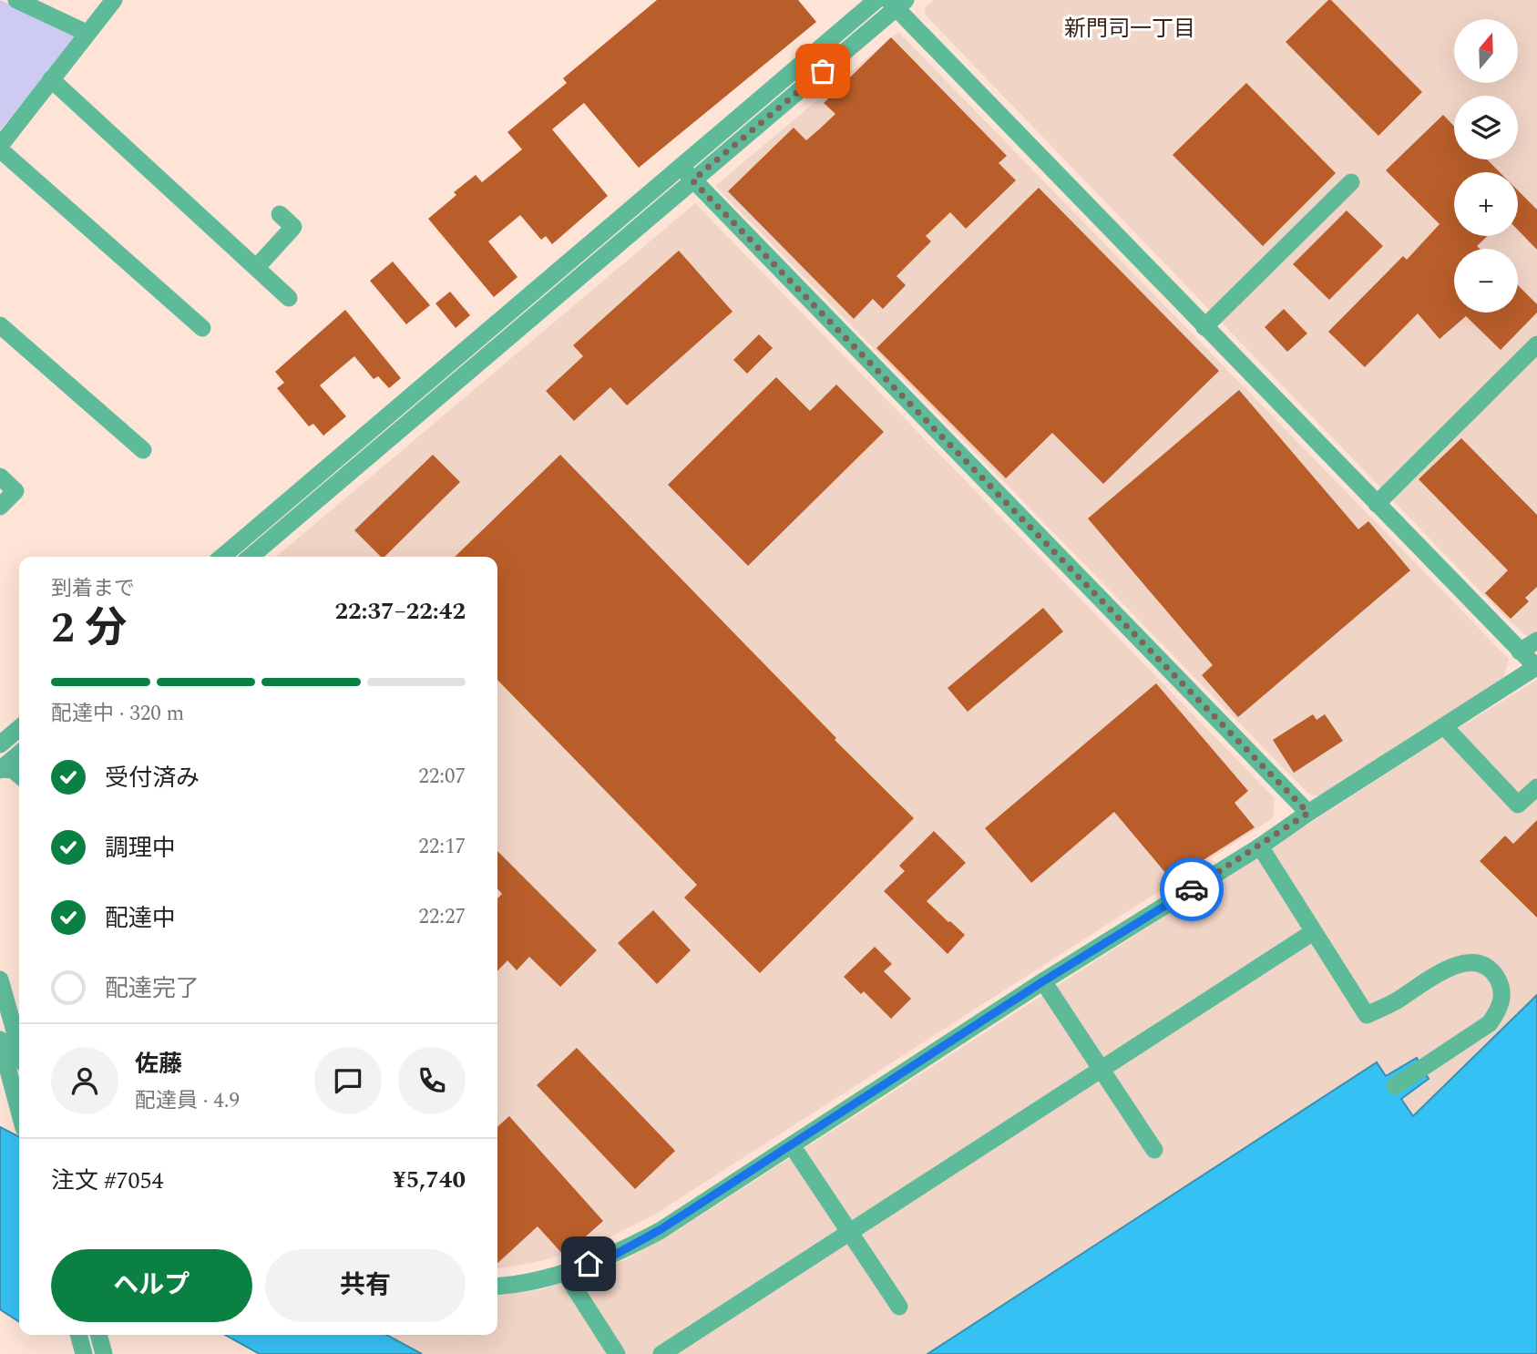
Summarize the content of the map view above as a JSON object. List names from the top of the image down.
{
  "districts": ["新門司一丁目"],
  "north": "top",
  "page": {
    "map_buttons": ["+", "−"],
    "heading": ["2 分", "到着まで", "22:37–22:42"],
    "panel": [
      "佐藤",
      "配達員 · 4.9",
      "注文 #7054",
      "¥5,740"
    ],
    "bar": "配達中 · 320 m",
    "list": [
      ["受付済み", "22:07"],
      ["調理中", "22:17"],
      ["配達中", "22:27"],
      "配達完了"
    ],
    "buttons": ["ヘルプ", "共有"]
  }
}
